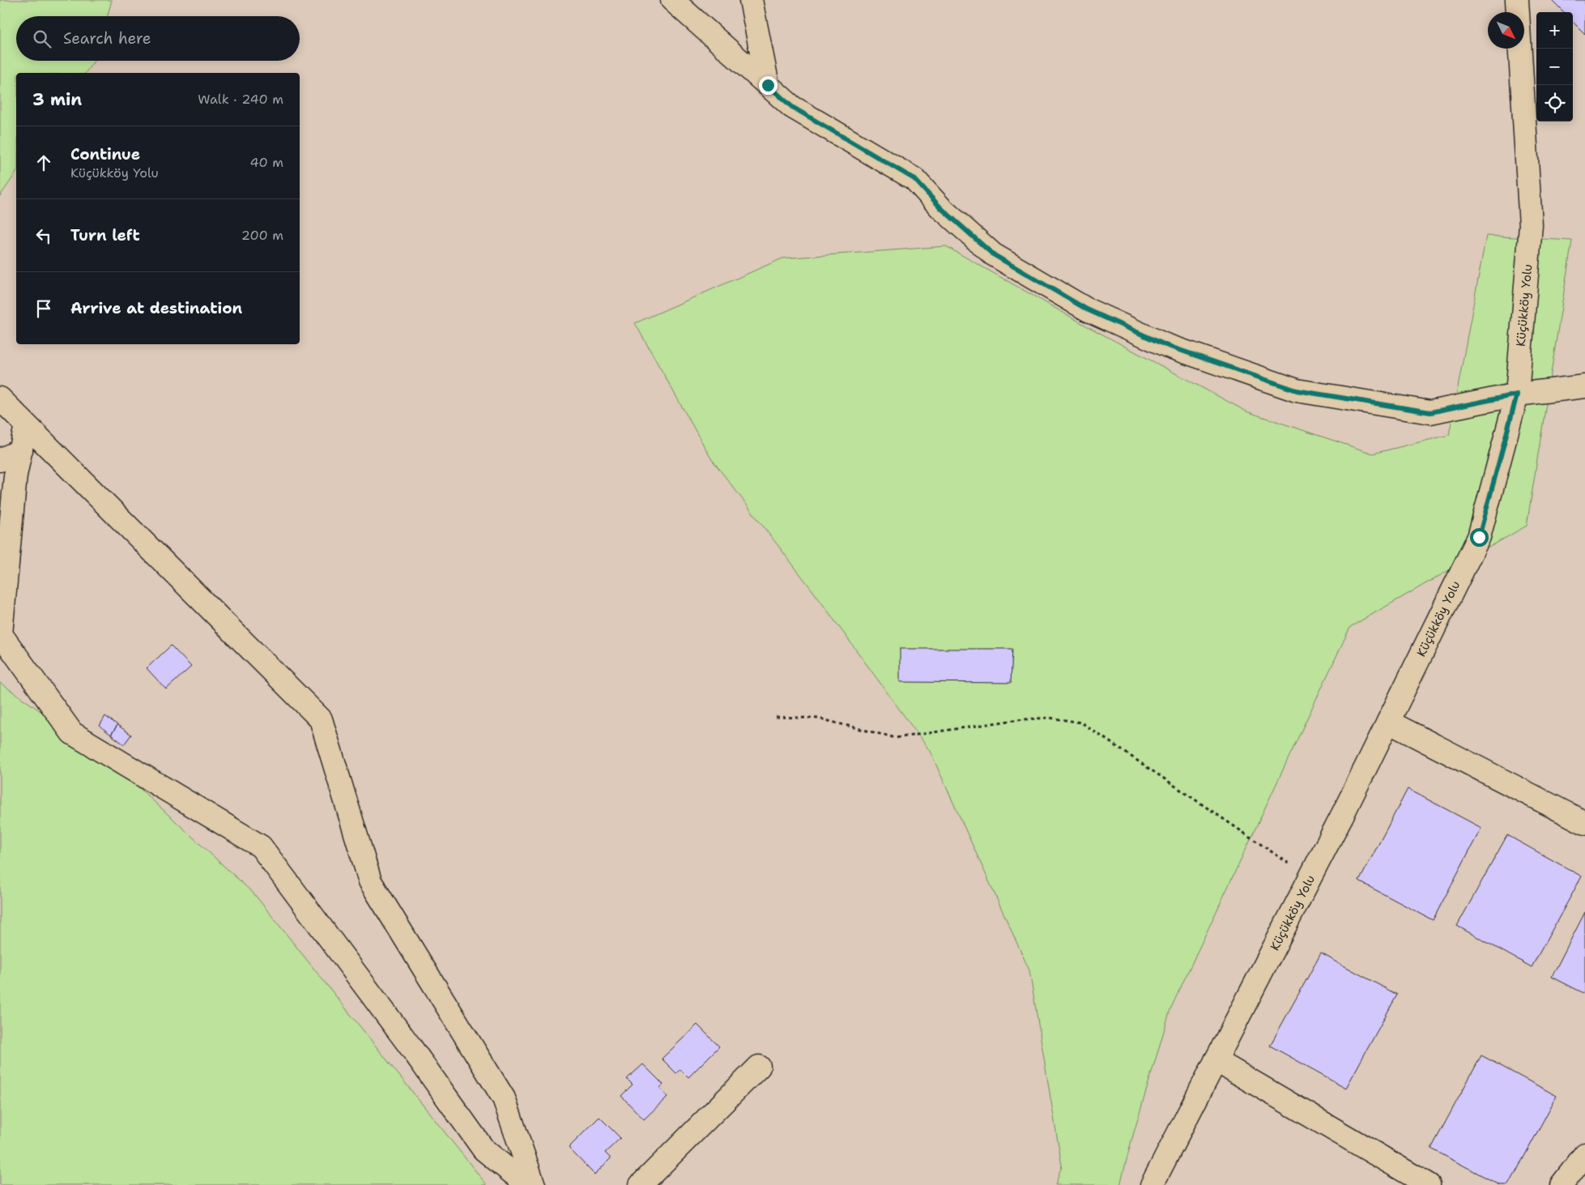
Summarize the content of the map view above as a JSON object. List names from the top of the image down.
{
  "streets": {
    "street": ["Küçükköy Yolu"]
  },
  "north": "bottom right",
  "page": {
    "map_buttons": ["+", "−"],
    "search": "Search here",
    "heading": ["3 min", "Walk · 240 m"],
    "list": [
      ["Continue", "Küçükköy Yolu", "40 m"],
      ["Turn left", "200 m"],
      "Arrive at destination"
    ]
  }
}
